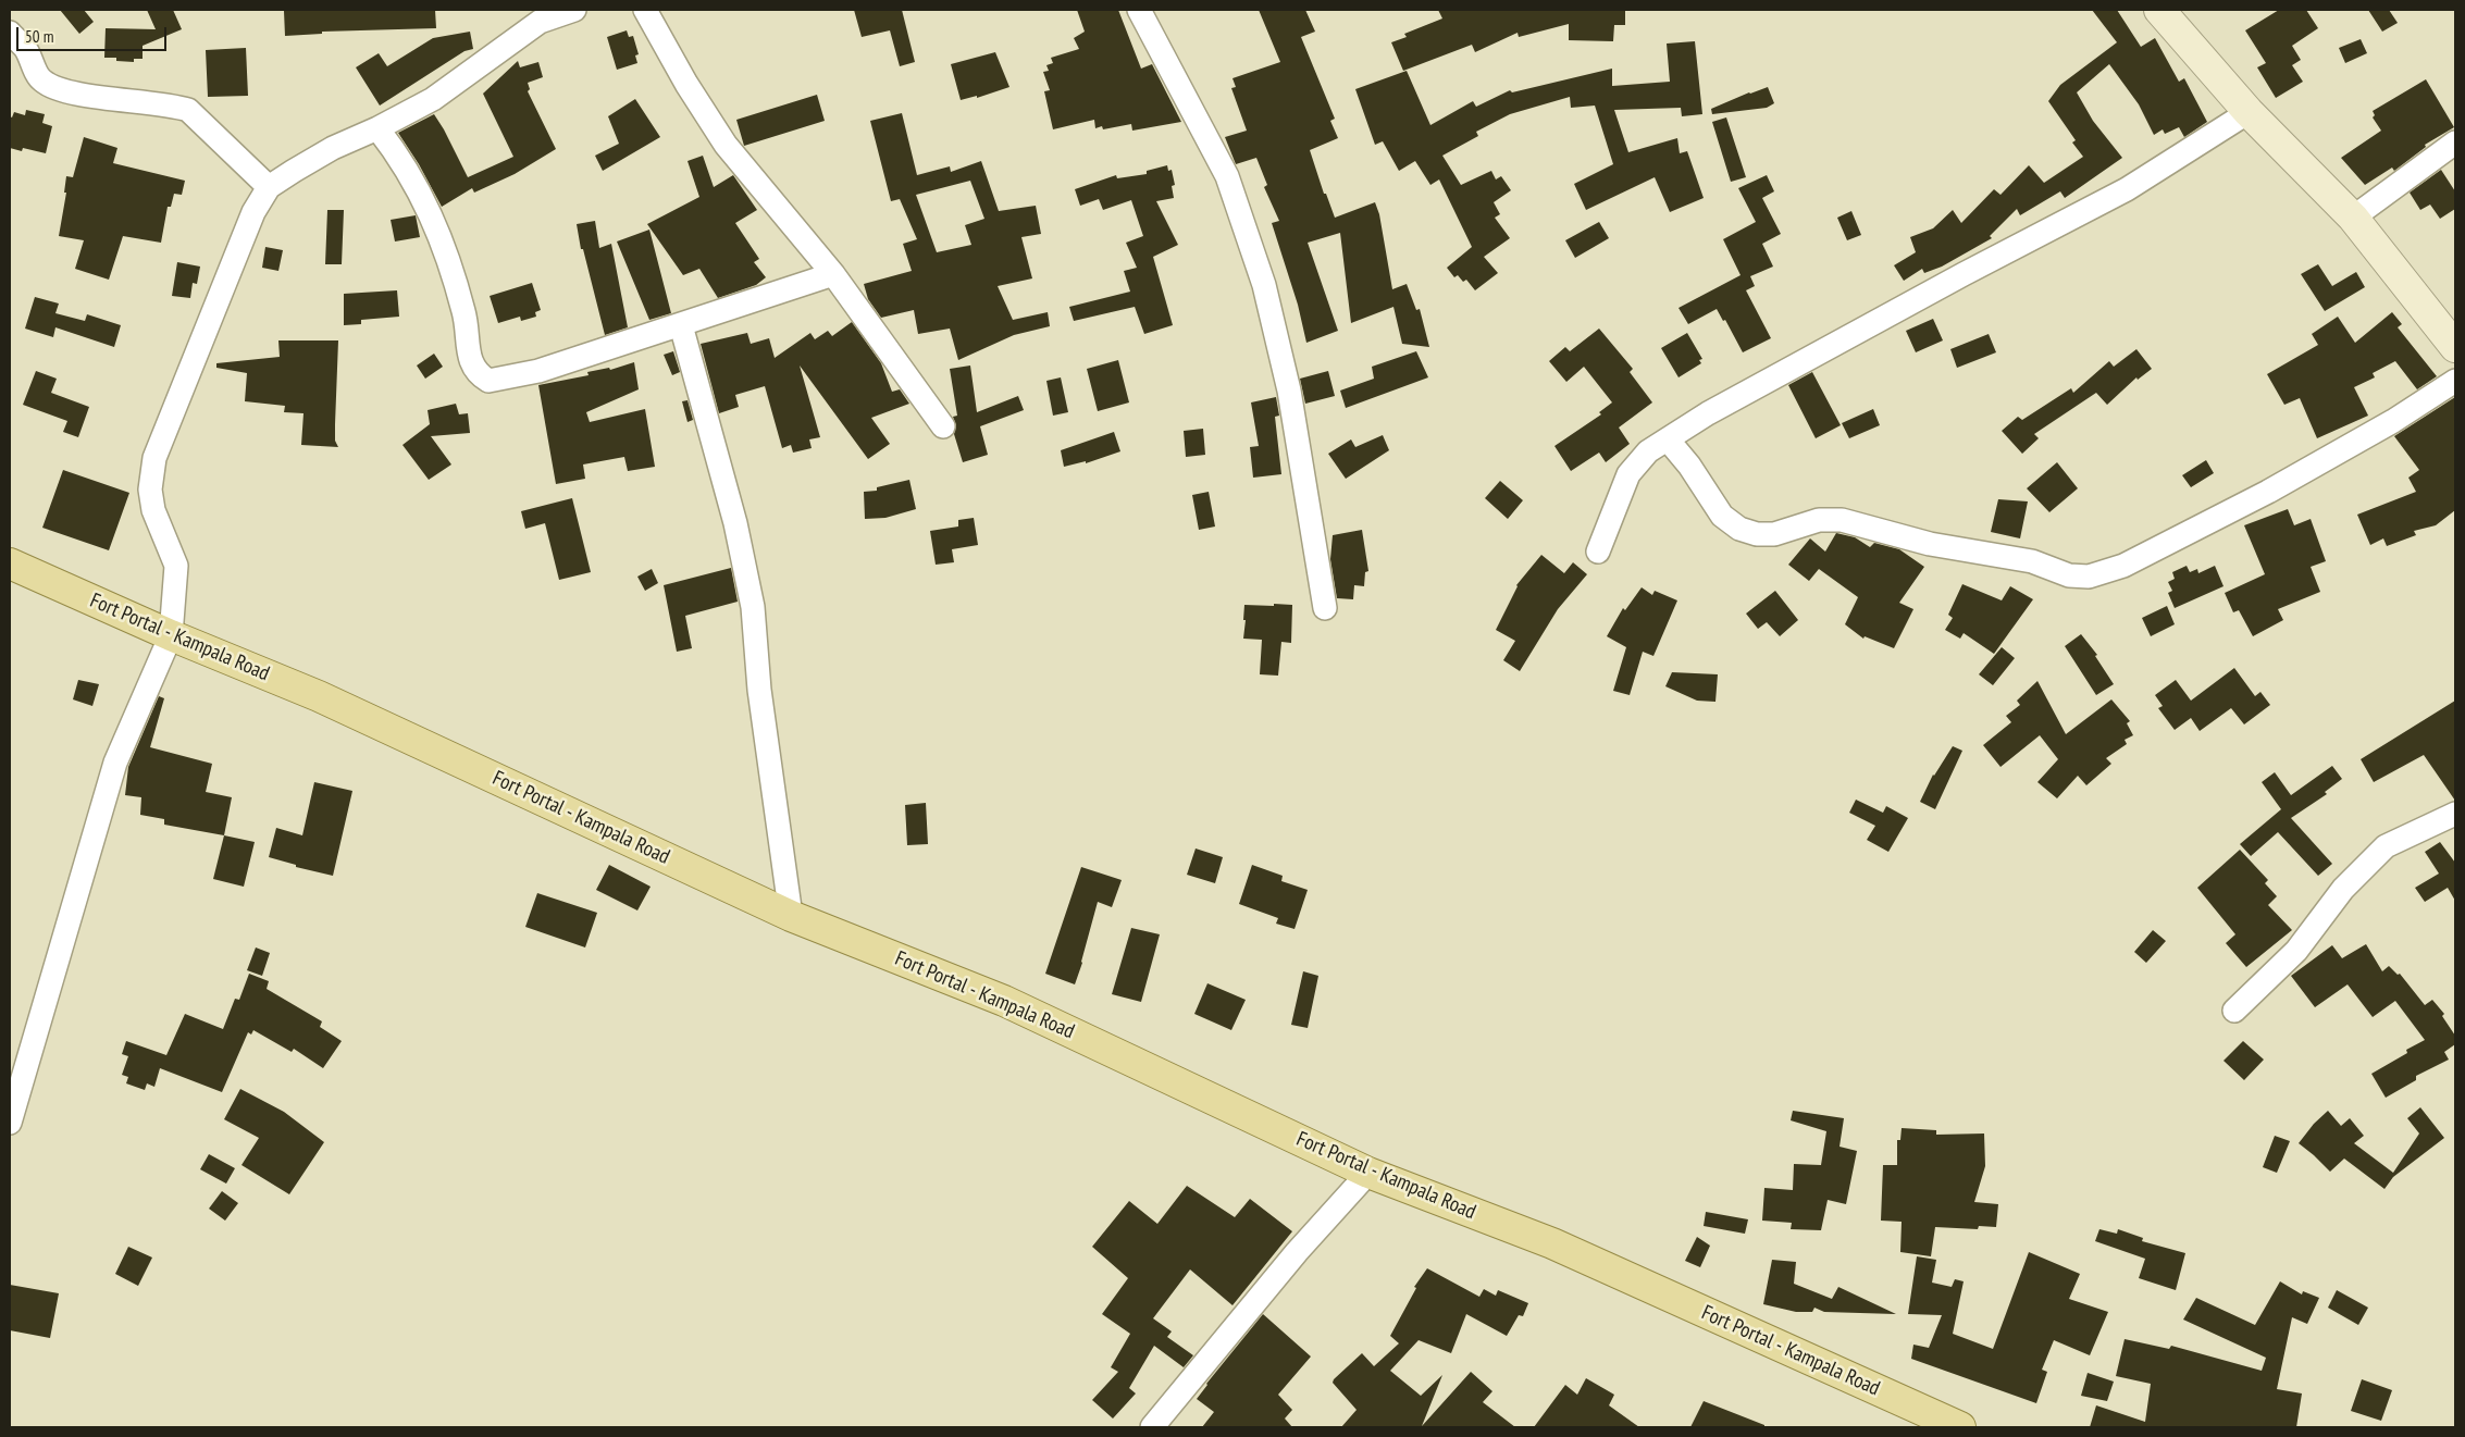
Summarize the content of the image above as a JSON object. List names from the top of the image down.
{
  "streets": {
    "main road": ["Fort Portal - Kampala Road"]
  },
  "scale_bar": "50 m"
}
